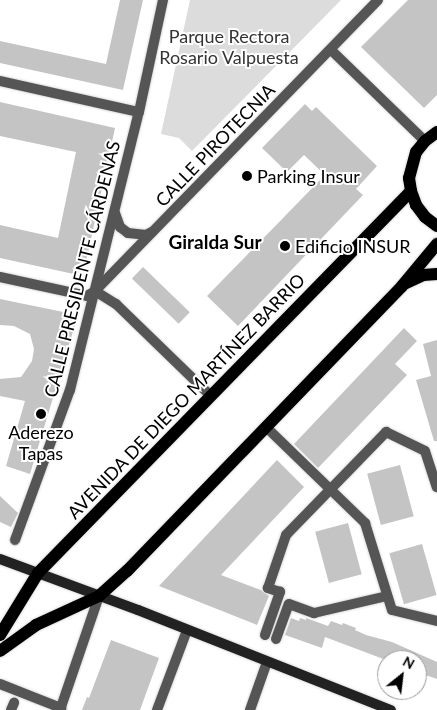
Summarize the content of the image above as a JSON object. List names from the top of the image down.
{
  "streets": {
    "main road": ["AVENIDA DE DIEGO MARTÍNEZ BARRIO"],
    "street": ["CALLE PIROTECNIA", "CALLE PRESIDENTE CÁRDENAS"]
  },
  "crossings": [
    ["CALLE PIROTECNIA", "CALLE PRESIDENTE CÁRDENAS"]
  ],
  "districts": ["Giralda Sur"],
  "parks": ["Parque Rectora Rosario Valpuesta"],
  "places": ["Parking Insur", "Edificio INSUR", "Aderezo Tapas"],
  "north": "top right"
}
